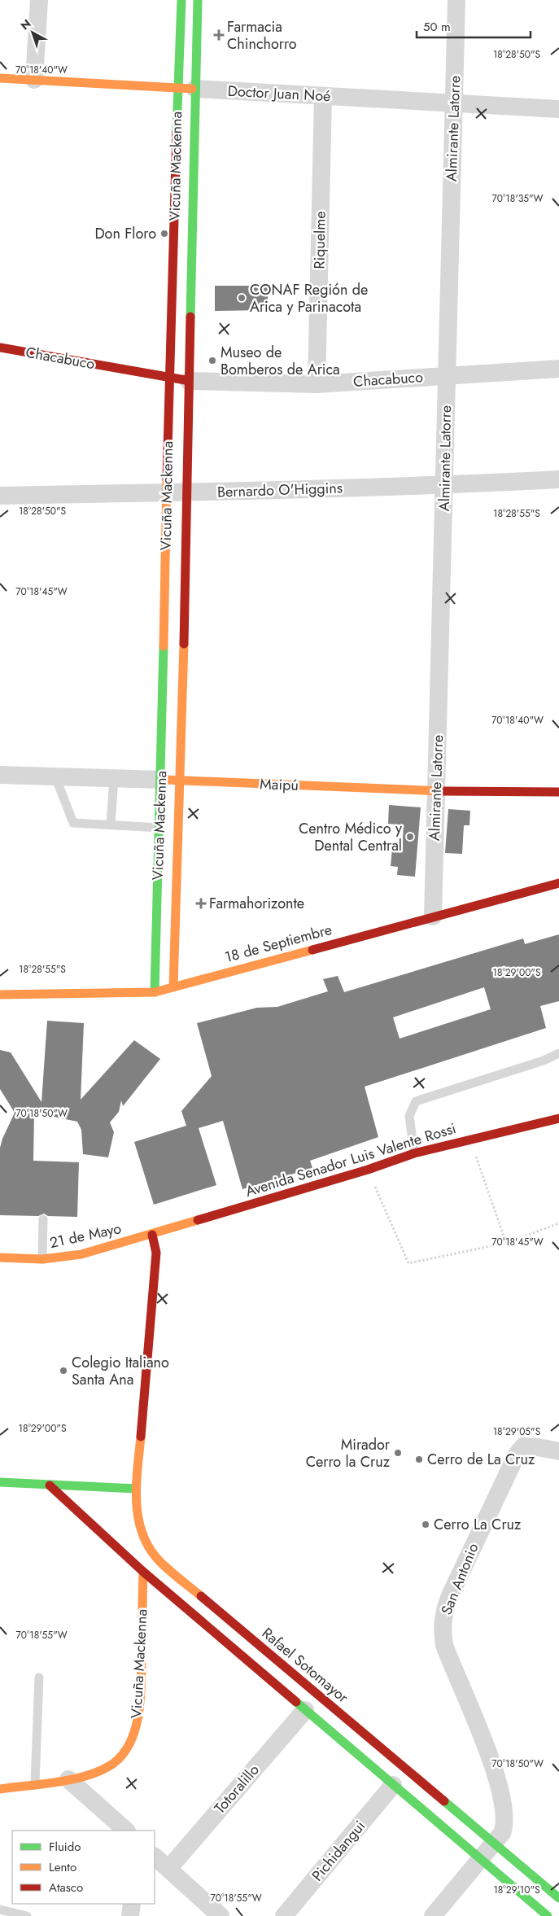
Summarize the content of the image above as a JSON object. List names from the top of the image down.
{
  "streets": {
    "main road": [
      "Doctor Juan Noé",
      "Vicuña Mackenna",
      "Chacabuco",
      "Maipú",
      "18 de Septiembre",
      "Avenida Senador Luis Valente Rossi",
      "21 de Mayo",
      "Rafael Sotomayor"
    ],
    "street": [
      "Almirante Latorre",
      "Riquelme",
      "Bernardo O'Higgins",
      "San Antonio",
      "Totoralillo",
      "Pichidangui"
    ]
  },
  "crossings": [
    ["Doctor Juan Noé", "Almirante Latorre"],
    ["Doctor Juan Noé", "Vicuña Mackenna"],
    ["Doctor Juan Noé", "Riquelme"],
    ["Almirante Latorre", "Chacabuco"],
    ["Almirante Latorre", "Bernardo O'Higgins"],
    ["Almirante Latorre", "Maipú"],
    ["Almirante Latorre", "18 de Septiembre"],
    ["Vicuña Mackenna", "Chacabuco"],
    ["Vicuña Mackenna", "Bernardo O'Higgins"],
    ["Vicuña Mackenna", "Maipú"],
    ["Vicuña Mackenna", "18 de Septiembre"],
    ["Riquelme", "Chacabuco"],
    ["Avenida Senador Luis Valente Rossi", "21 de Mayo"],
    ["San Antonio", "Rafael Sotomayor"]
  ],
  "places": {
    "health": ["Farmacia Chinchorro", "Farmahorizonte"],
    "other": [
      "Don Floro",
      "CONAF Región de Arica y Parinacota",
      "Museo de Bomberos de Arica",
      "Centro Médico y Dental Central",
      "Colegio Italiano Santa Ana",
      "Mirador Cerro la Cruz",
      "Cerro de La Cruz",
      "Cerro La Cruz"
    ]
  },
  "legend": ["Fluido", "Lento", "Atasco"],
  "scale_bar": "50 m",
  "north": "top left",
  "coordinates": [
    "18°28'50\"S",
    "70°18'40\"W",
    "70°18'35\"W",
    "18°28'55\"S",
    "70°18'45\"W",
    "18°29'00\"S",
    "70°18'50\"W",
    "18°29'05\"S",
    "70°18'55\"W",
    "18°29'10\"S"
  ]
}
